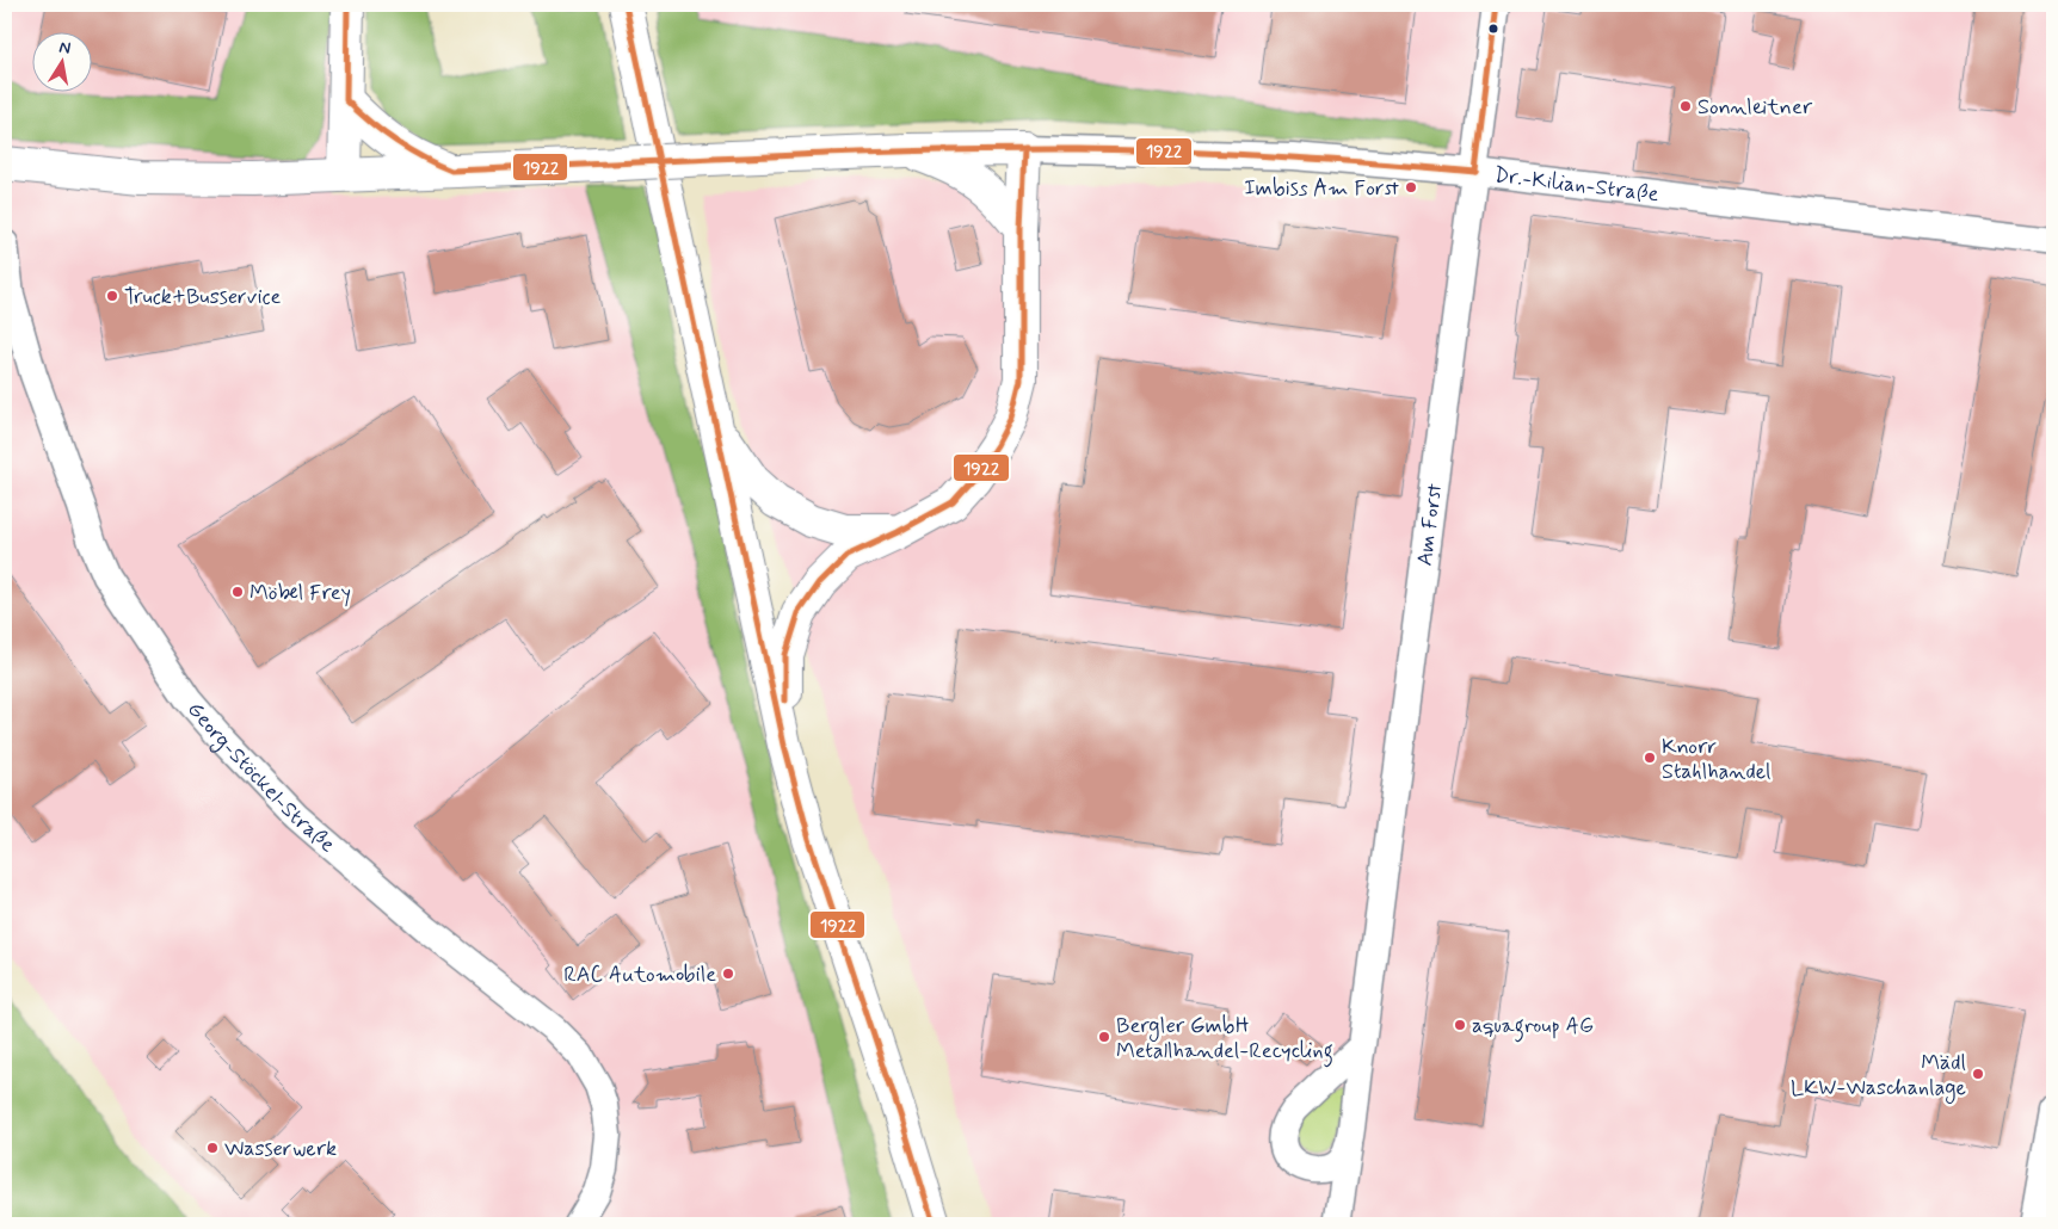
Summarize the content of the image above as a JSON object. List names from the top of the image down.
{
  "streets": {
    "main road": ["Dr.-Kilian-Straße"],
    "street": ["Am Forst", "Georg-Stöckel-Straße"]
  },
  "crossings": [
    ["Dr.-Kilian-Straße", "Am Forst"]
  ],
  "places": [
    "Sonnleitner",
    "Imbiss Am Forst",
    "Truck+Busservice",
    "Möbel Frey",
    "Knorr Stahlhandel",
    "RAC Automobile",
    "aquagroup AG",
    "Bergler GmbH Metallhandel-Recycling",
    "Mädl LKW-Waschanlage",
    "Wasserwerk"
  ],
  "lines": ["transit line 1922"],
  "north": "top"
}
